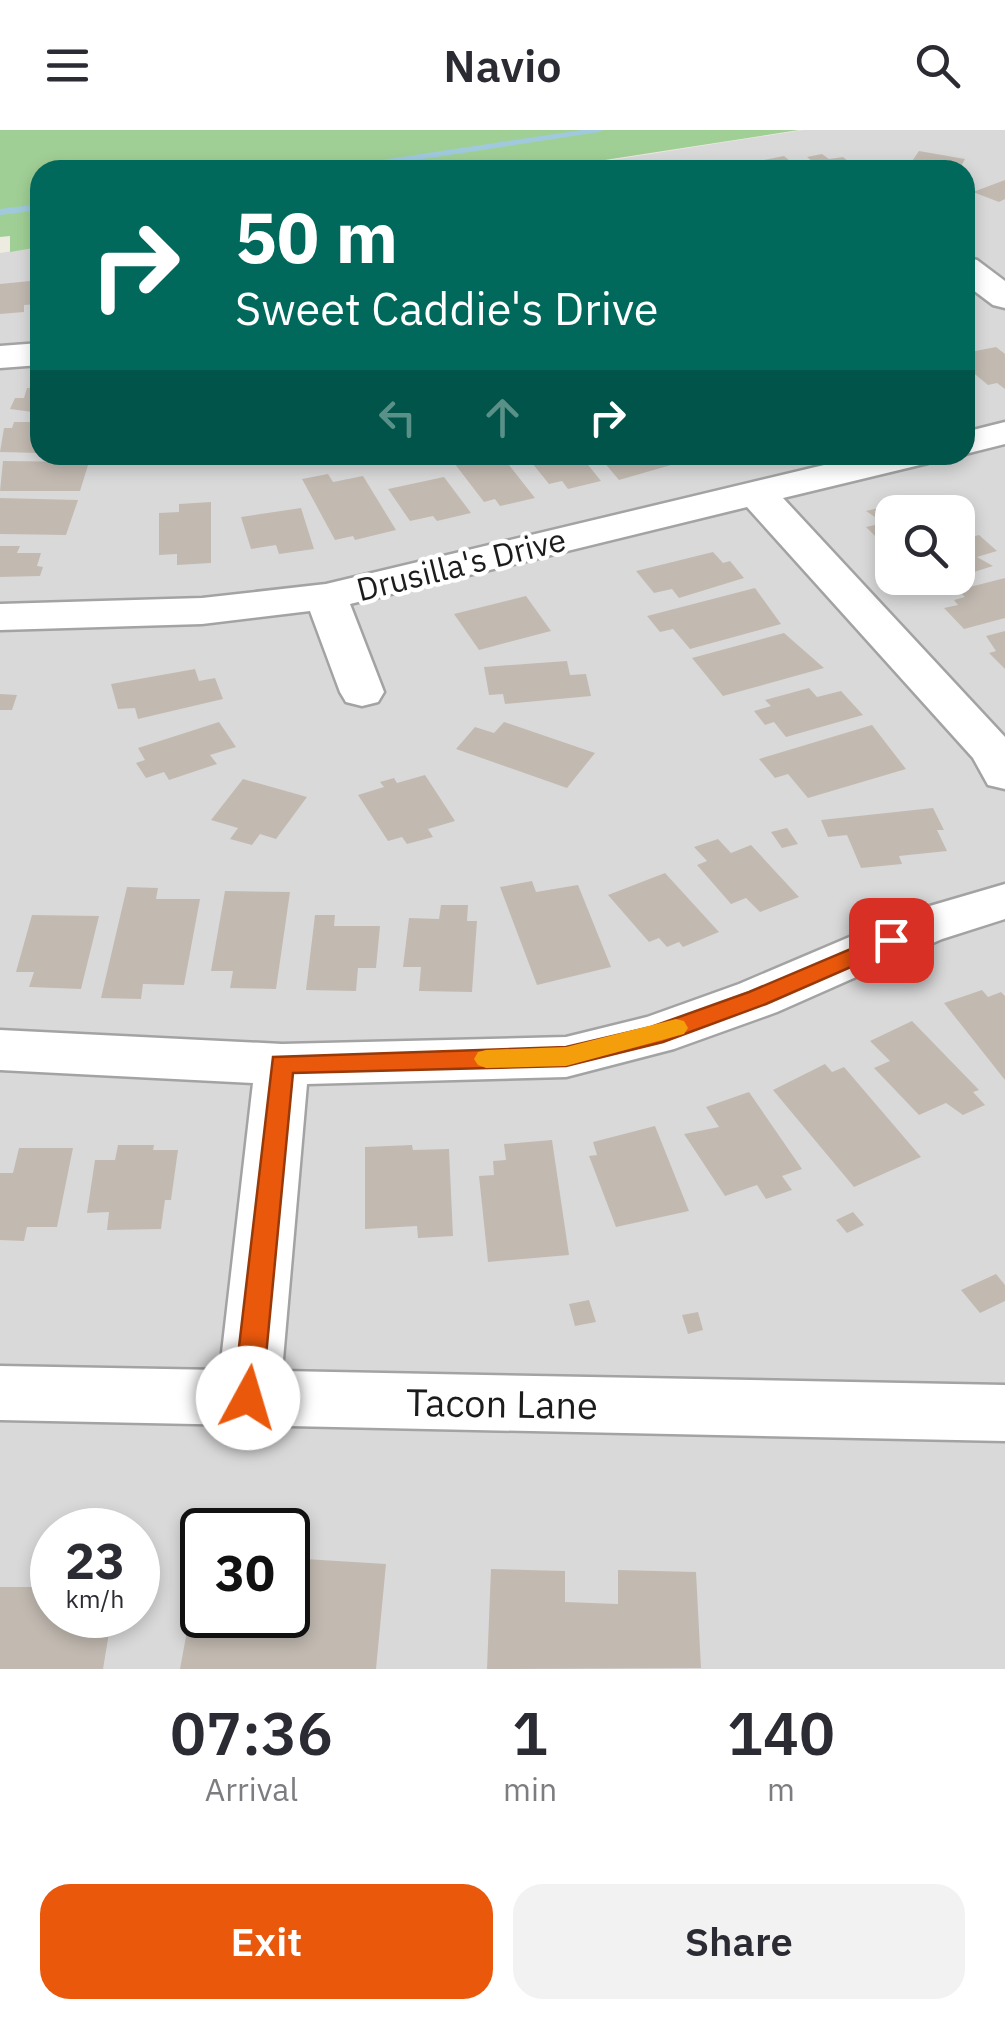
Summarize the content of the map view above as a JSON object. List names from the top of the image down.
{
  "streets": {
    "street": ["Drusilla's Drive", "Tacon Lane"]
  },
  "page": {
    "header": "Navio",
    "turn": ["50 m", "Sweet Caddie's Drive"],
    "speed": "23 km/h",
    "limit": "30",
    "eta": [
      "07:36",
      "Arrival",
      "1",
      "min",
      "140",
      "m"
    ],
    "buttons": ["Exit", "Share"]
  }
}
